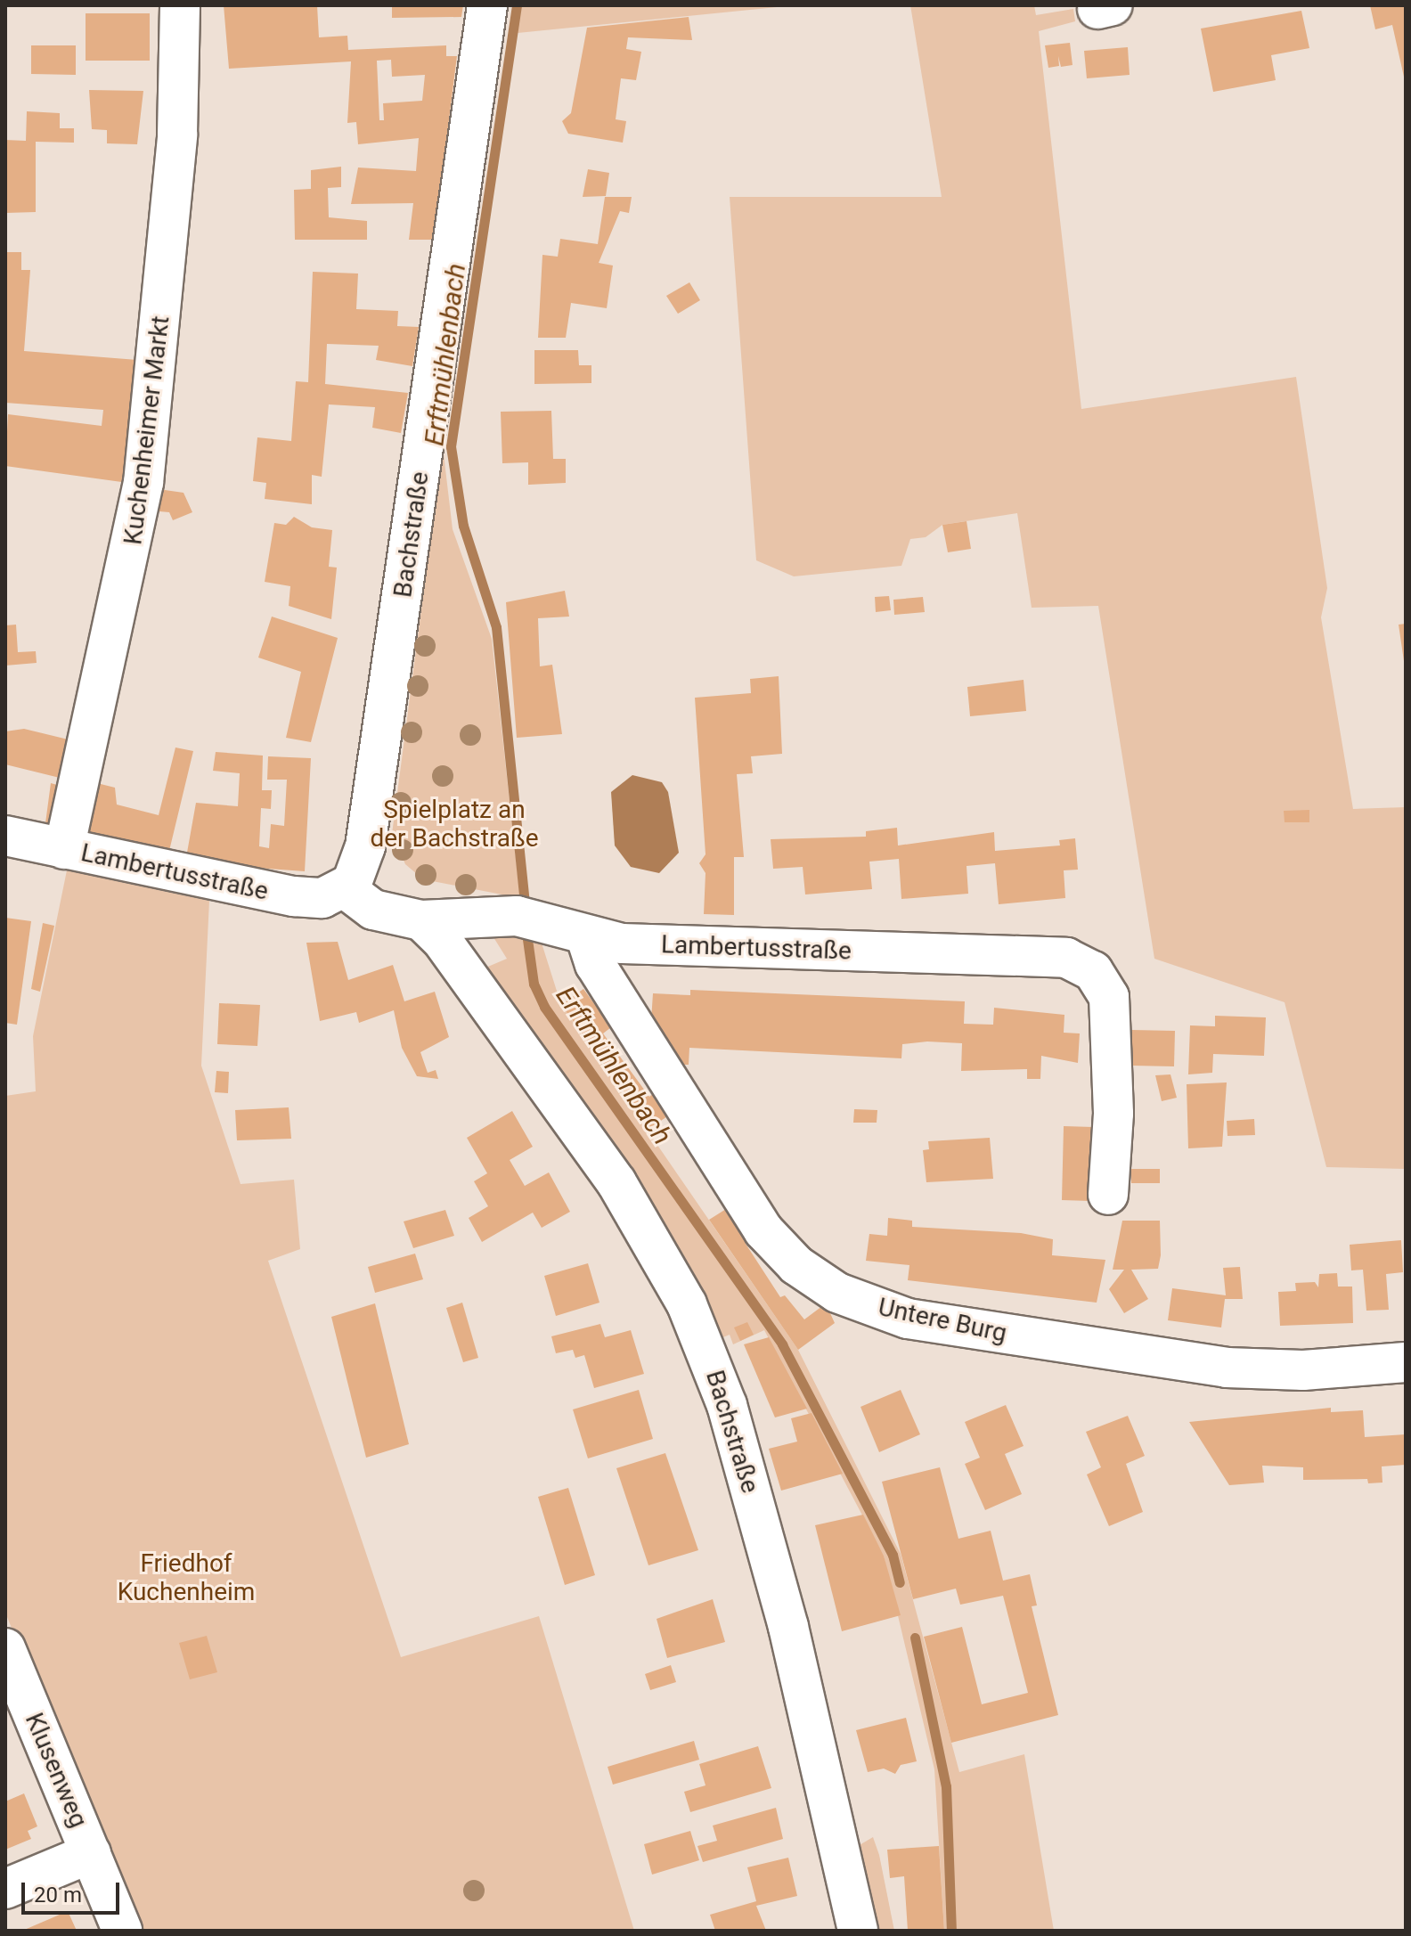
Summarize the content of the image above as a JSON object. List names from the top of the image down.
{
  "streets": {
    "street": [
      "Kuchenheimer Markt",
      "Bachstraße",
      "Lambertusstraße",
      "Untere Burg",
      "Klusenweg"
    ]
  },
  "crossings": [
    ["Kuchenheimer Markt", "Lambertusstraße"],
    ["Bachstraße", "Lambertusstraße"],
    ["Lambertusstraße", "Untere Burg"]
  ],
  "water": ["Erftmühlenbach"],
  "parks": ["Spielplatz an der Bachstraße", "Friedhof Kuchenheim"],
  "scale_bar": "20 m"
}
